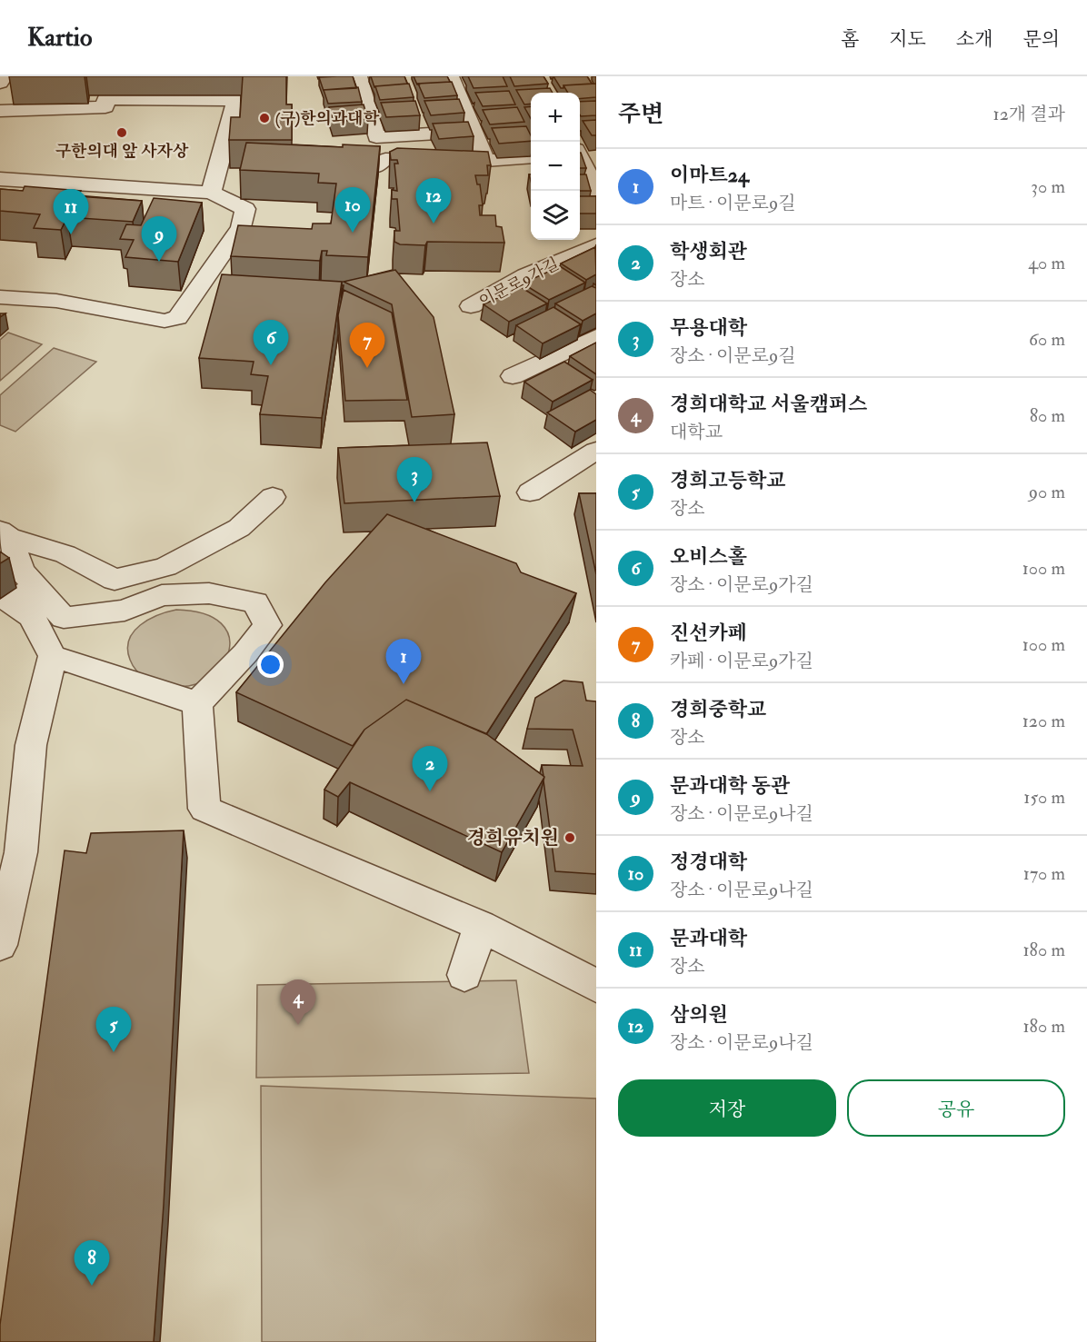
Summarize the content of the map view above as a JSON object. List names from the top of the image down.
{
  "streets": {
    "street": ["이문로9가길"]
  },
  "places": ["(구)한의과대학", "구한의대 앞 사자상", "경희유치원"],
  "page": {
    "header": "Kartio",
    "nav": [
      "홈",
      "지도",
      "소개",
      "문의"
    ],
    "heading": ["주변", "12개 결과"],
    "map_buttons": ["+", "−"],
    "list": [
      {
        "mark": "1",
        "name": "이마트24",
        "note": "마트 · 이문로9길",
        "value": "30 m"
      },
      {
        "mark": "2",
        "name": "학생회관",
        "note": "장소",
        "value": "40 m"
      },
      {
        "mark": "3",
        "name": "무용대학",
        "note": "장소 · 이문로9길",
        "value": "60 m"
      },
      {
        "mark": "4",
        "name": "경희대학교 서울캠퍼스",
        "note": "대학교",
        "value": "80 m"
      },
      {
        "mark": "5",
        "name": "경희고등학교",
        "note": "장소",
        "value": "90 m"
      },
      {
        "mark": "6",
        "name": "오비스홀",
        "note": "장소 · 이문로9가길",
        "value": "100 m"
      },
      {
        "mark": "7",
        "name": "진선카페",
        "note": "카페 · 이문로9가길",
        "value": "100 m"
      },
      {
        "mark": "8",
        "name": "경희중학교",
        "note": "장소",
        "value": "120 m"
      },
      {
        "mark": "9",
        "name": "문과대학 동관",
        "note": "장소 · 이문로9나길",
        "value": "150 m"
      },
      {
        "mark": "10",
        "name": "정경대학",
        "note": "장소 · 이문로9나길",
        "value": "170 m"
      },
      {
        "mark": "11",
        "name": "문과대학",
        "note": "장소",
        "value": "180 m"
      },
      {
        "mark": "12",
        "name": "삼의원",
        "note": "장소 · 이문로9나길",
        "value": "180 m"
      }
    ],
    "pins": [
      "12",
      "10",
      "11",
      "9",
      "6",
      "7",
      "3",
      "1",
      "2",
      "4",
      "5",
      "8"
    ],
    "buttons": ["저장", "공유"]
  }
}
